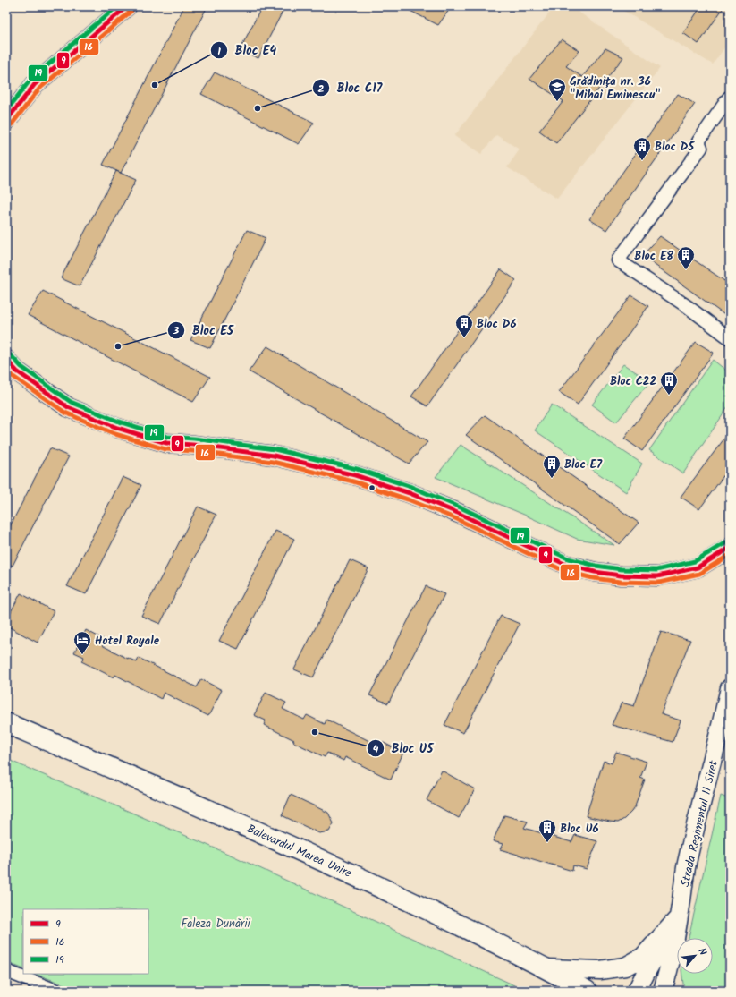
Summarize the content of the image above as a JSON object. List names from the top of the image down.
{
  "streets": {
    "main road": ["Bulevardul Marea Unire"],
    "street": ["Strada Regimentul 11 Siret"]
  },
  "parks": ["Faleza Dunării"],
  "places": {
    "other": [
      "Bloc E4",
      "Bloc C17",
      "Bloc E5",
      "Bloc U5"
    ],
    "school or university": ["Grădinița nr. 36 \"Mihai Eminescu\""],
    "building": [
      "Bloc D5",
      "Bloc E8",
      "Bloc D6",
      "Bloc C22",
      "Bloc E7",
      "Bloc U6"
    ],
    "hotel": ["Hotel Royale"]
  },
  "lines": ["transit line 9", "transit line 19", "transit line 16"],
  "legend": ["9", "16", "19"],
  "north": "top right"
}
